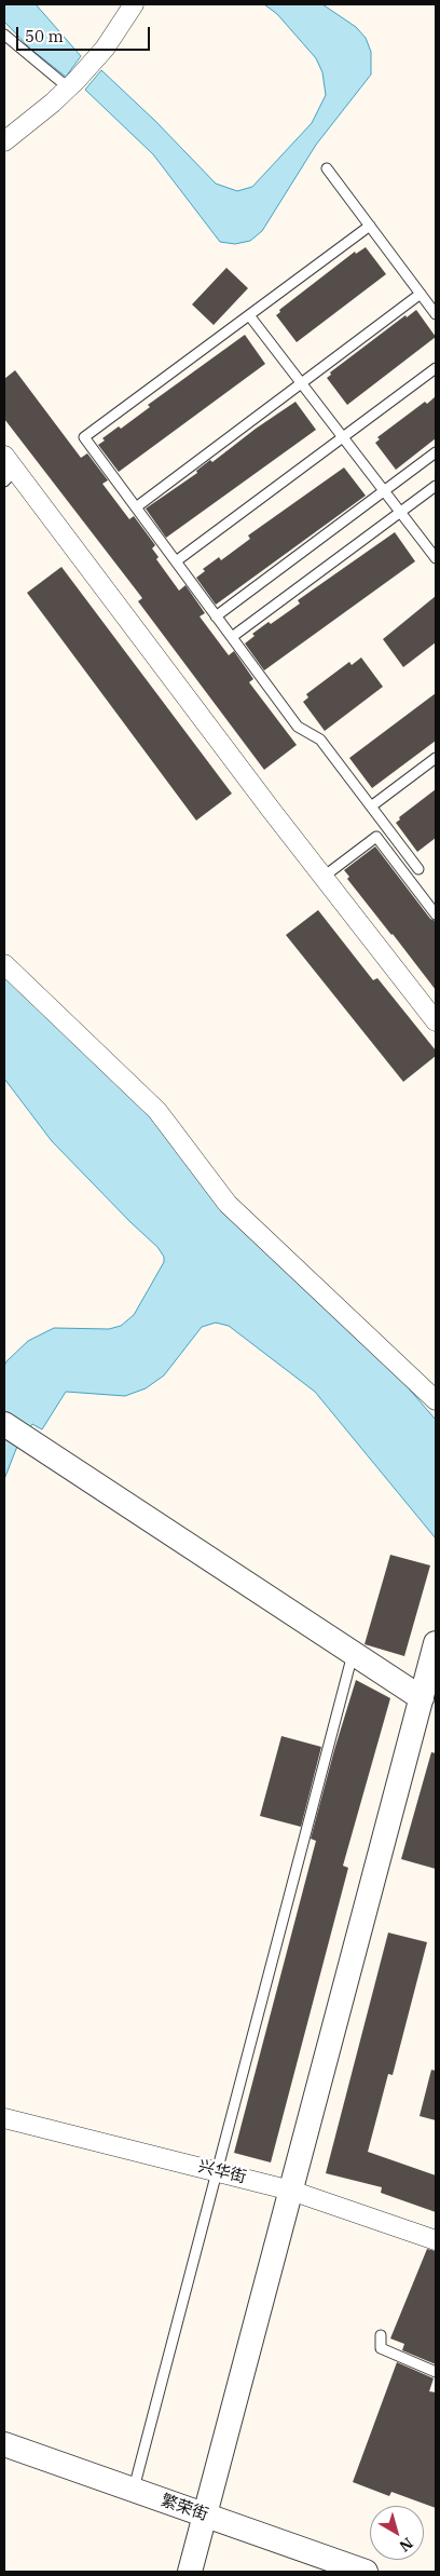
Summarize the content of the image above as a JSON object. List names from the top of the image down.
{
  "streets": {
    "street": ["兴华街", "繁荣街"]
  },
  "scale_bar": "50 m",
  "north": "bottom right"
}
